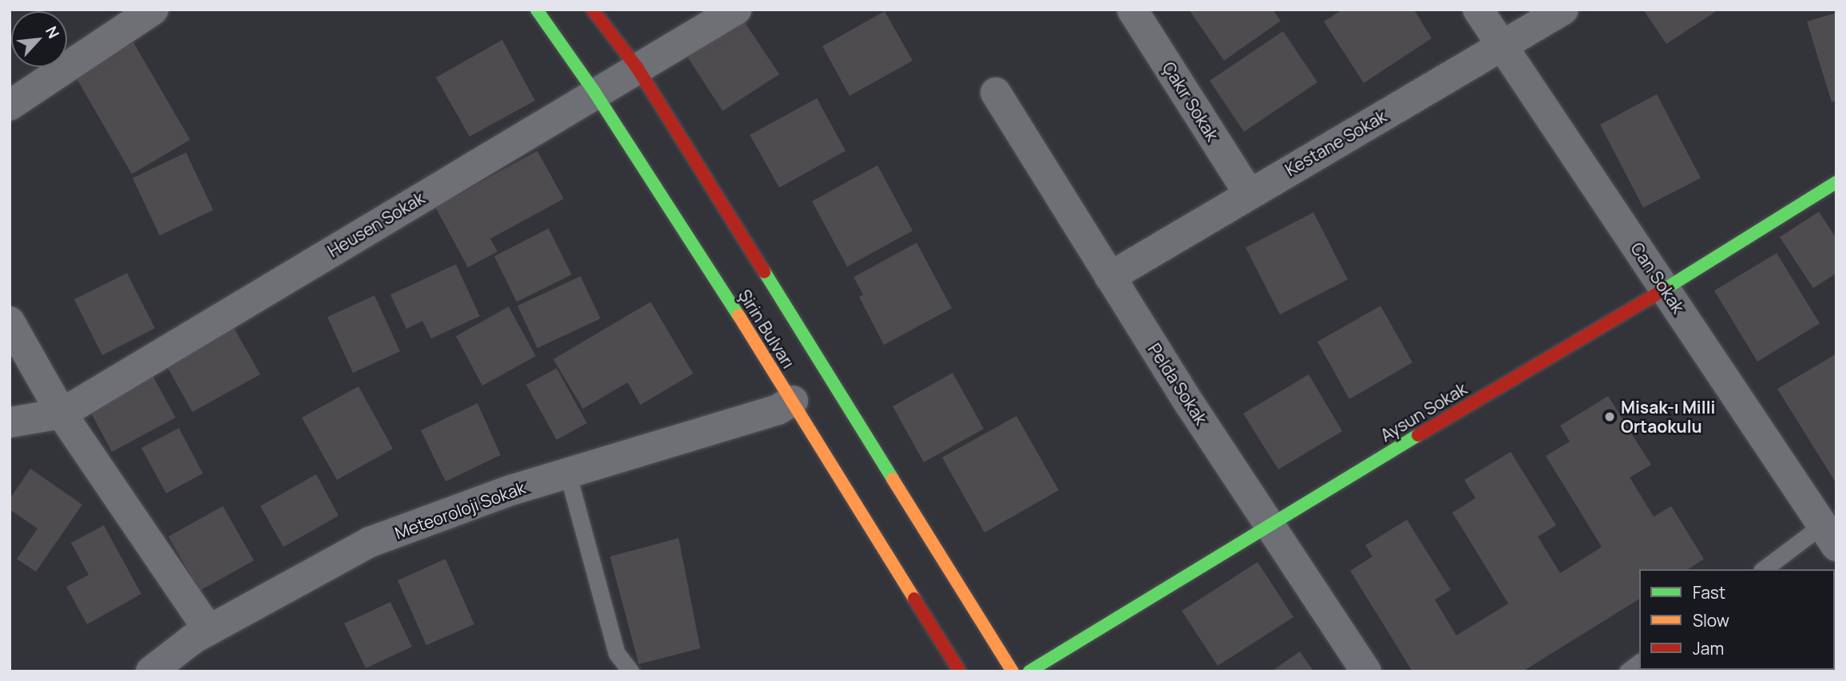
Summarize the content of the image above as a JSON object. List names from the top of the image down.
{
  "streets": {
    "main road": ["Şirin Bulvarı", "Aysun Sokak"],
    "street": [
      "Çakır Sokak",
      "Kestane Sokak",
      "Heusen Sokak",
      "Can Sokak",
      "Pelda Sokak",
      "Meteoroloji Sokak"
    ]
  },
  "crossings": [
    ["Çakır Sokak", "Kestane Sokak"],
    ["Kestane Sokak", "Can Sokak"],
    ["Kestane Sokak", "Pelda Sokak"],
    ["Heusen Sokak", "Şirin Bulvarı"],
    ["Can Sokak", "Aysun Sokak"],
    ["Şirin Bulvarı", "Meteoroloji Sokak"],
    ["Pelda Sokak", "Aysun Sokak"]
  ],
  "places": ["Misak-ı Milli Ortaokulu"],
  "legend": ["Fast", "Slow", "Jam"],
  "north": "top right"
}
